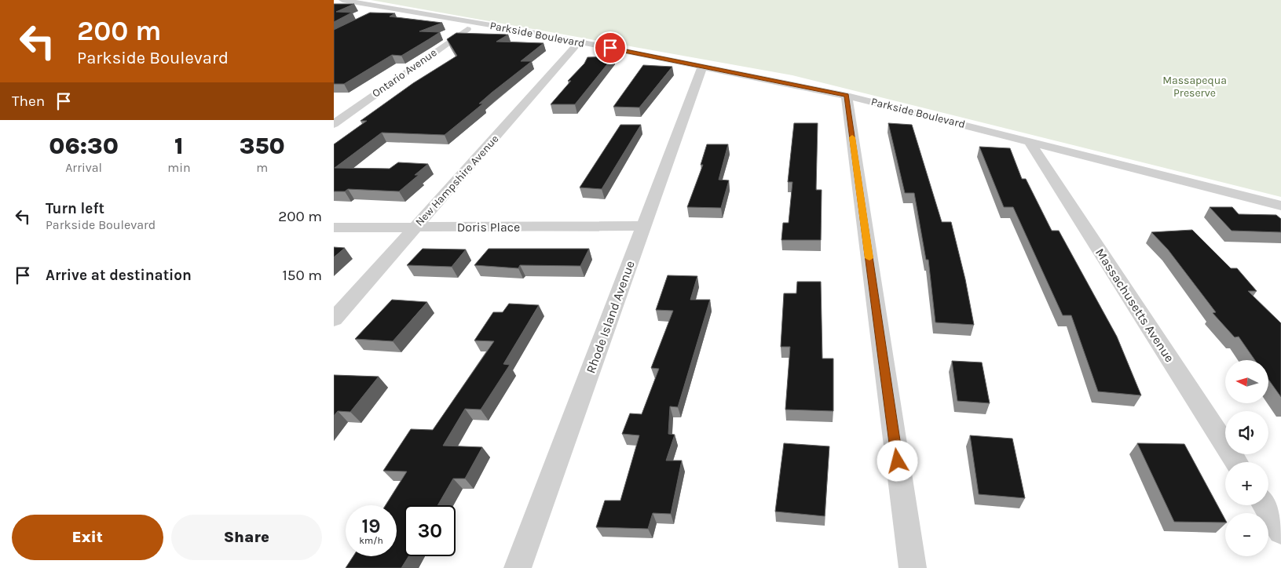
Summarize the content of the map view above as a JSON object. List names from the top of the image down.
{
  "streets": {
    "street": [
      "Parkside Boulevard",
      "Ontario Avenue",
      "New Hampshire Avenue",
      "Doris Place",
      "Massachusetts Avenue",
      "Rhode Island Avenue"
    ]
  },
  "crossings": [
    ["Parkside Boulevard", "Ontario Avenue"],
    ["Parkside Boulevard", "New Hampshire Avenue"],
    ["Parkside Boulevard", "Massachusetts Avenue"],
    ["Parkside Boulevard", "Rhode Island Avenue"],
    ["New Hampshire Avenue", "Doris Place"],
    ["Doris Place", "Rhode Island Avenue"]
  ],
  "parks": ["Massapequa Preserve"],
  "north": "left",
  "page": {
    "turn": ["200 m", "Parkside Boulevard"],
    "then": "Then",
    "eta": [
      "06:30",
      "Arrival",
      "1",
      "min",
      "350",
      "m"
    ],
    "list": [
      {
        "name": "Turn left",
        "note": "Parkside Boulevard",
        "value": "200 m"
      },
      {
        "name": "Arrive at destination",
        "value": "150 m"
      }
    ],
    "map_buttons": ["+", "−"],
    "speed": "19 km/h",
    "limit": "30",
    "buttons": ["Exit", "Share"]
  }
}
